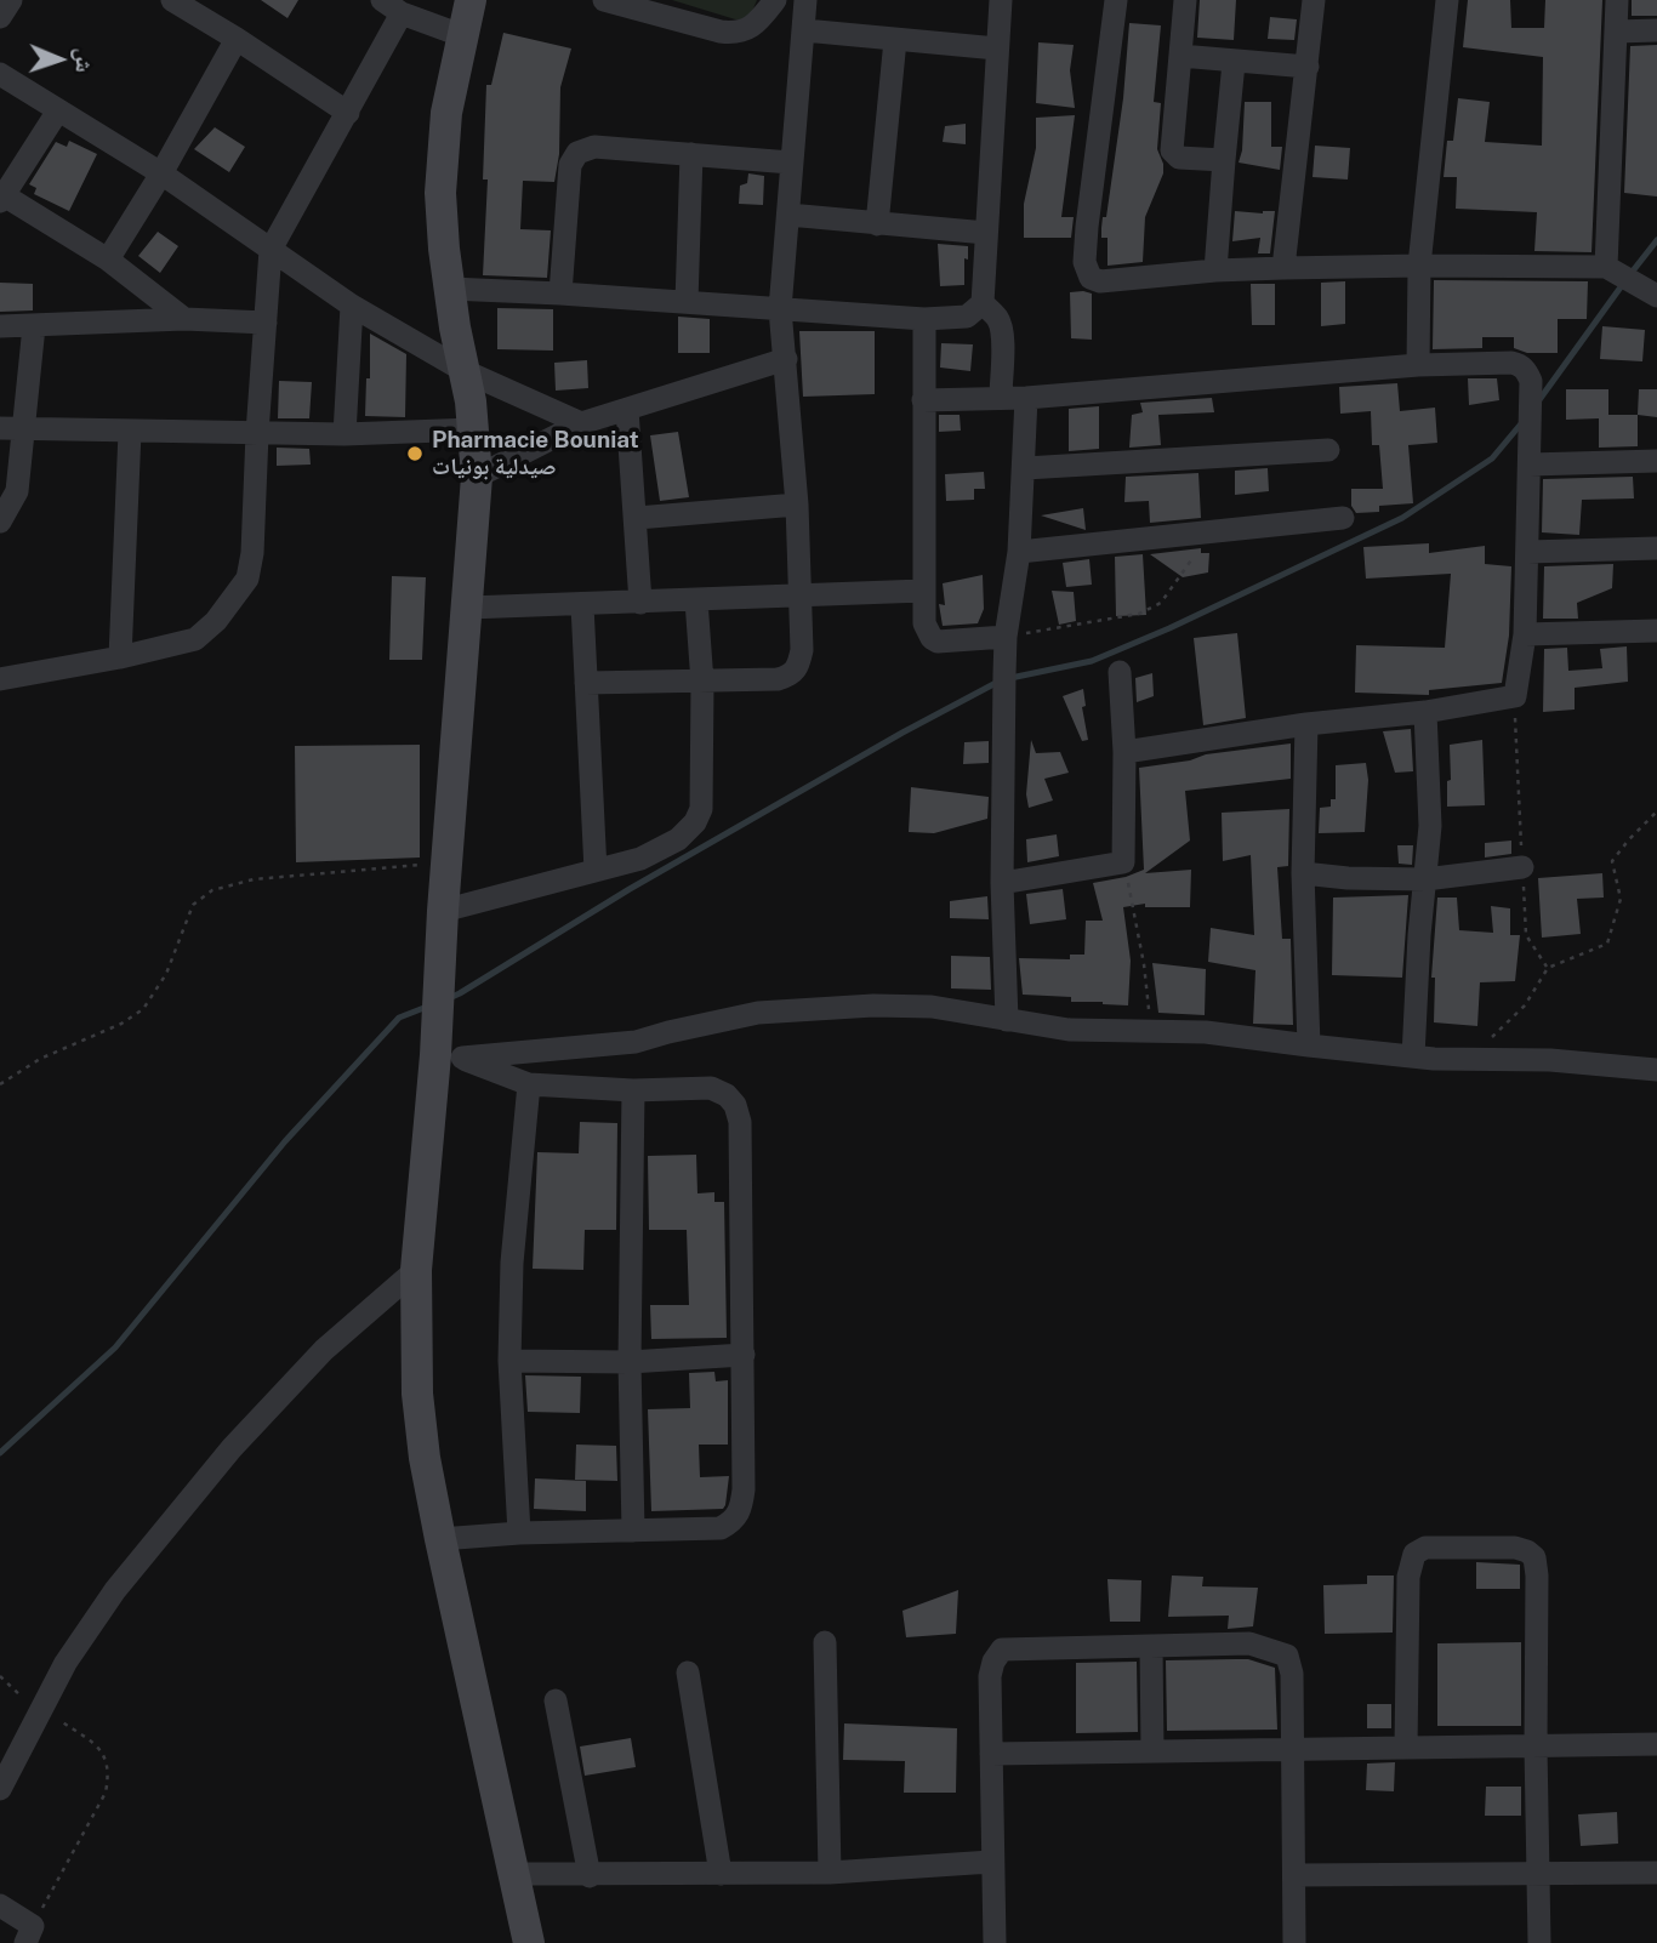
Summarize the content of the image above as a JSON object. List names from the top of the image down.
{
  "places": ["Pharmacie Bouniat صيدلية بونيات"],
  "north": "right"
}
